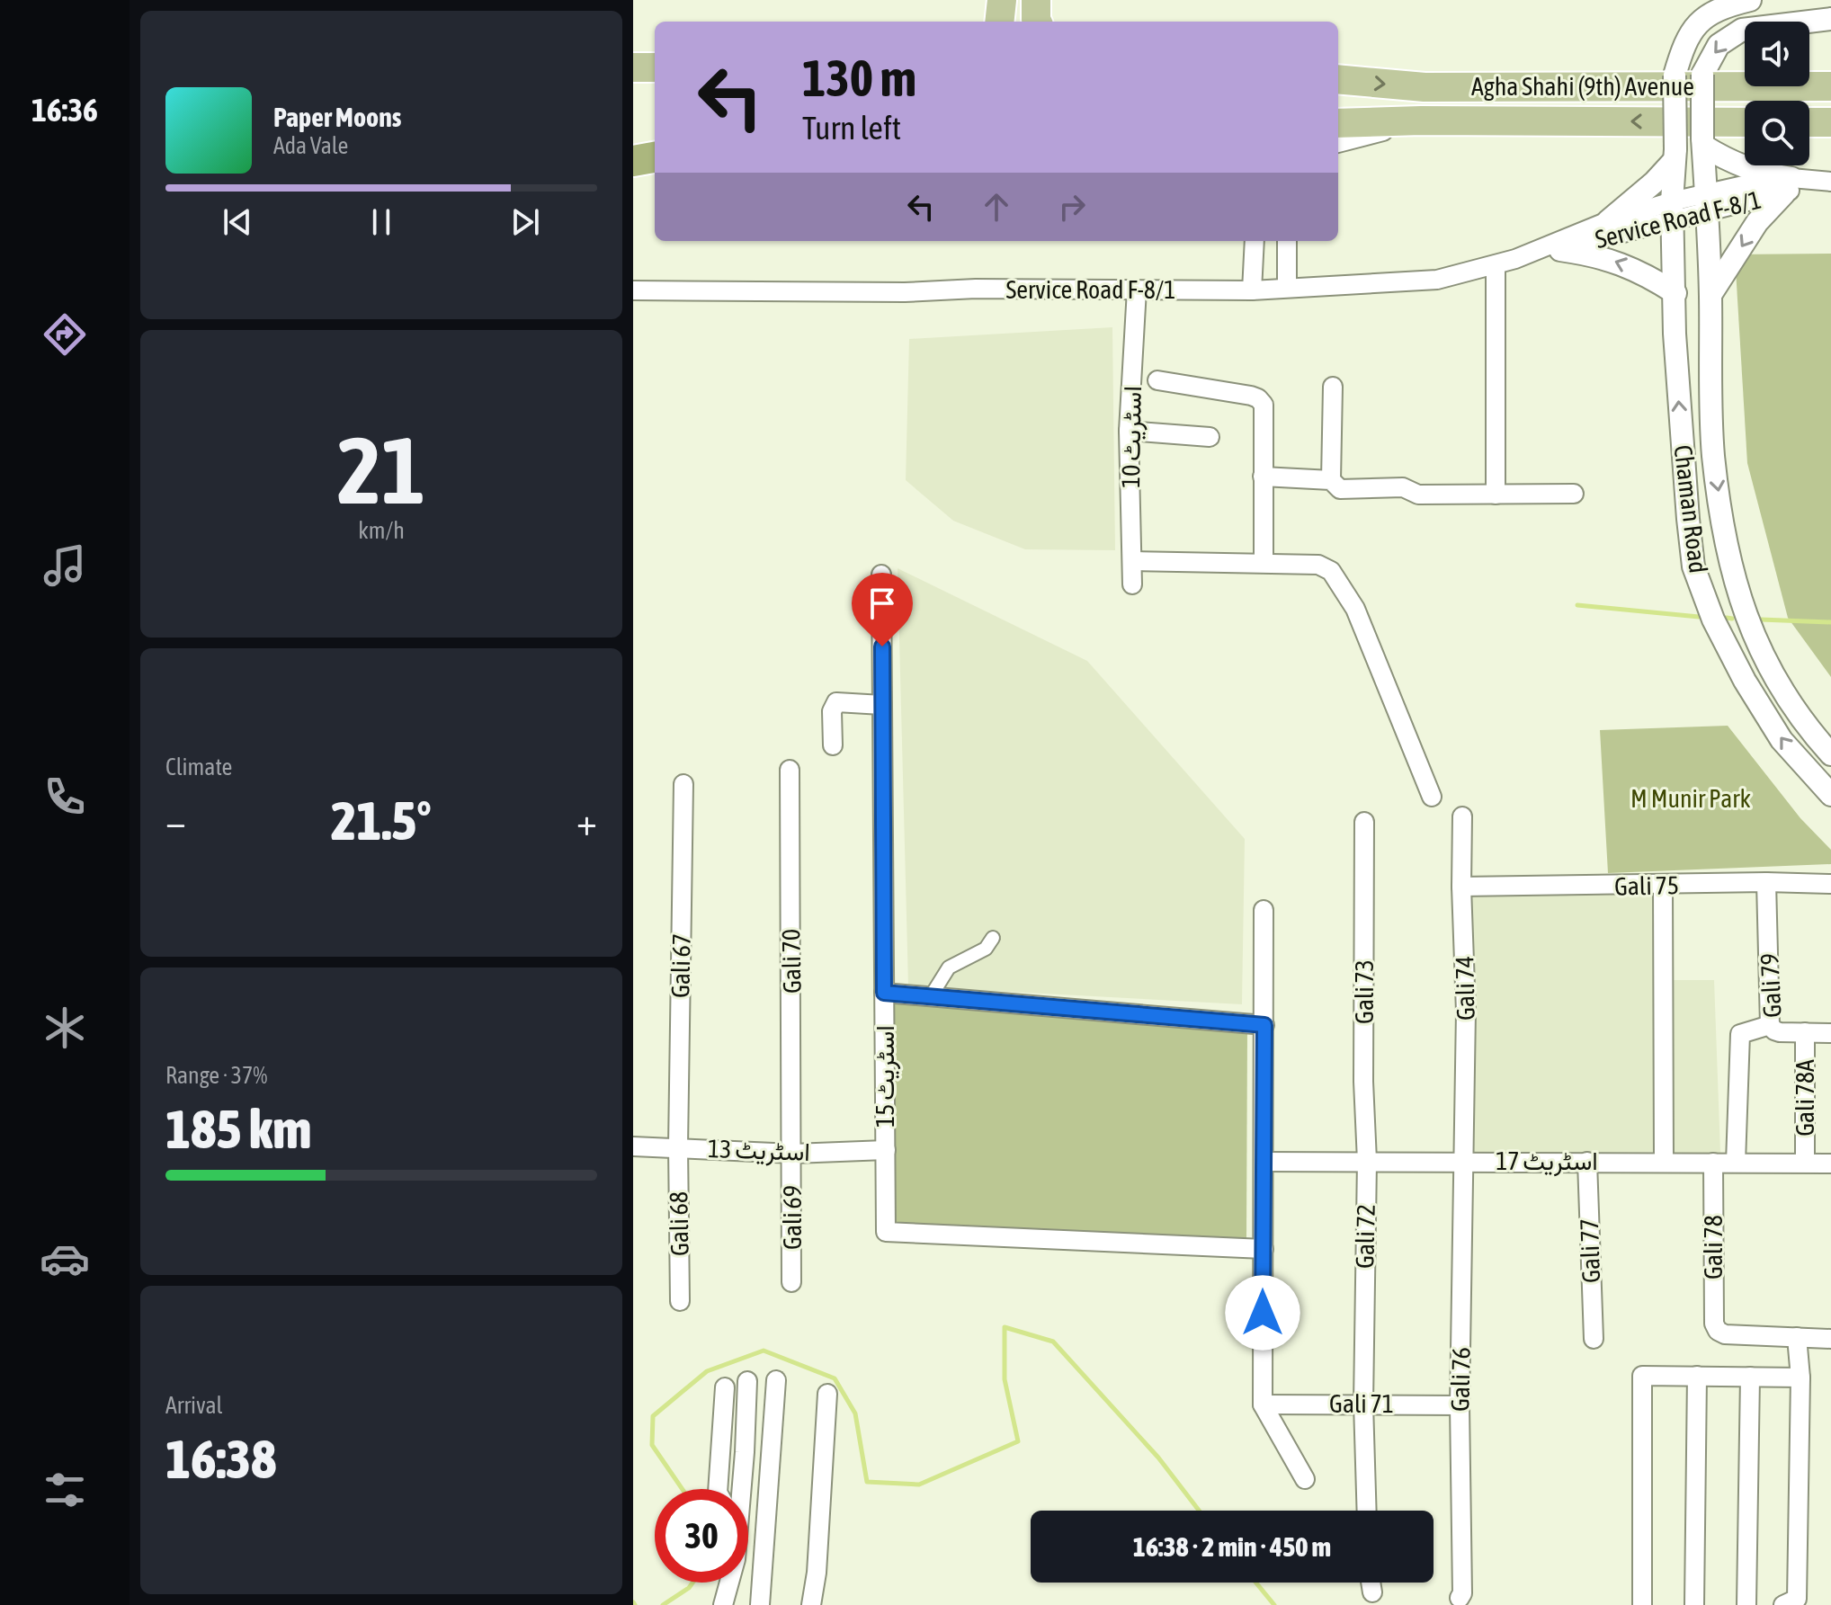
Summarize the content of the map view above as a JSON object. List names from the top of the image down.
{
  "streets": {
    "main road": ["Agha Shahi (9th) Avenue"],
    "street": [
      "Service Road F-8/1",
      "اسٹریٹ 10",
      "Chaman Road",
      "Gali 75",
      "Gali 70",
      "Gali 67",
      "Gali 79",
      "Gali 74",
      "Gali 73",
      "اسٹریٹ 15",
      "Gali 78A",
      "اسٹریٹ 13",
      "اسٹریٹ 17",
      "Gali 69",
      "Gali 68",
      "Gali 72",
      "Gali 78",
      "Gali 77",
      "Gali 76",
      "Gali 71"
    ]
  },
  "crossings": [
    ["Service Road F-8/1", "اسٹریٹ 10"],
    ["Service Road F-8/1", "Chaman Road"],
    ["Gali 75", "Gali 79"],
    ["Gali 75", "Gali 74"],
    ["Gali 70", "اسٹریٹ 13"],
    ["Gali 70", "Gali 69"],
    ["Gali 67", "اسٹریٹ 13"],
    ["Gali 67", "Gali 68"],
    ["Gali 79", "Gali 78A"],
    ["Gali 74", "اسٹریٹ 17"],
    ["Gali 74", "Gali 76"],
    ["Gali 73", "اسٹریٹ 17"],
    ["Gali 73", "Gali 72"],
    ["اسٹریٹ 15", "اسٹریٹ 13"],
    ["Gali 78A", "اسٹریٹ 17"],
    ["اسٹریٹ 13", "Gali 69"],
    ["اسٹریٹ 13", "Gali 68"],
    ["اسٹریٹ 17", "Gali 72"],
    ["اسٹریٹ 17", "Gali 78"],
    ["اسٹریٹ 17", "Gali 77"],
    ["اسٹریٹ 17", "Gali 76"],
    ["Gali 72", "Gali 71"],
    ["Gali 76", "Gali 71"]
  ],
  "parks": ["M Munir Park"],
  "page": {
    "tabs": "16:36",
    "turn": ["130 m", "Turn left"],
    "song": ["Paper Moons", "Ada Vale"],
    "tile": [
      ["21", "km/h"],
      "Climate",
      ["Range · 37%", "185 km"],
      ["Arrival", "16:38"]
    ],
    "heat": ["−", "21.5°", "+"],
    "limit": "30",
    "trip": "16:38 · 2 min · 450 m"
  }
}
